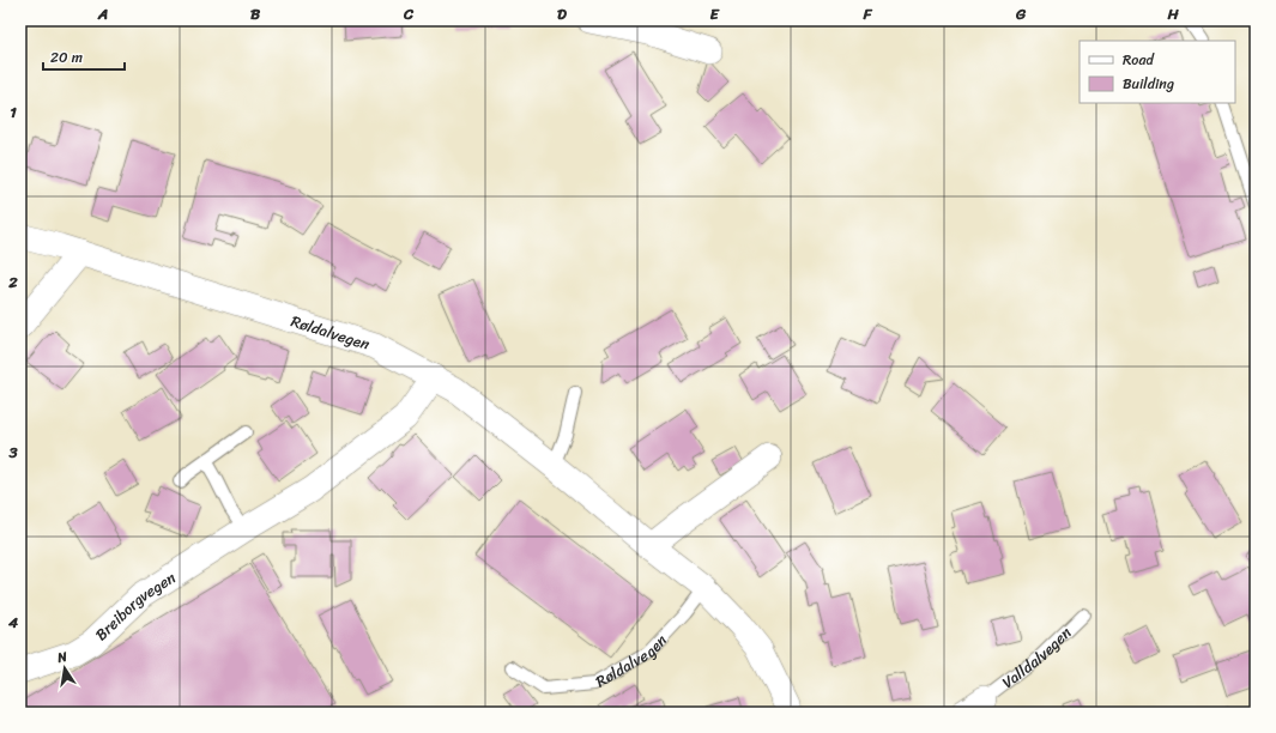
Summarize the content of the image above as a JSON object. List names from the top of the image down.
{
  "streets": {
    "street": ["Røldalvegen", "Breiborgvegen", "Valldalvegen"]
  },
  "crossings": [
    ["Røldalvegen", "Breiborgvegen"]
  ],
  "legend": ["Road", "Building"],
  "scale_bar": "20 m",
  "north": "top",
  "grid": {
    "columns": [
      "A",
      "B",
      "C",
      "D",
      "E",
      "F",
      "G",
      "H"
    ],
    "rows": [
      "1",
      "2",
      "3",
      "4"
    ]
  }
}
